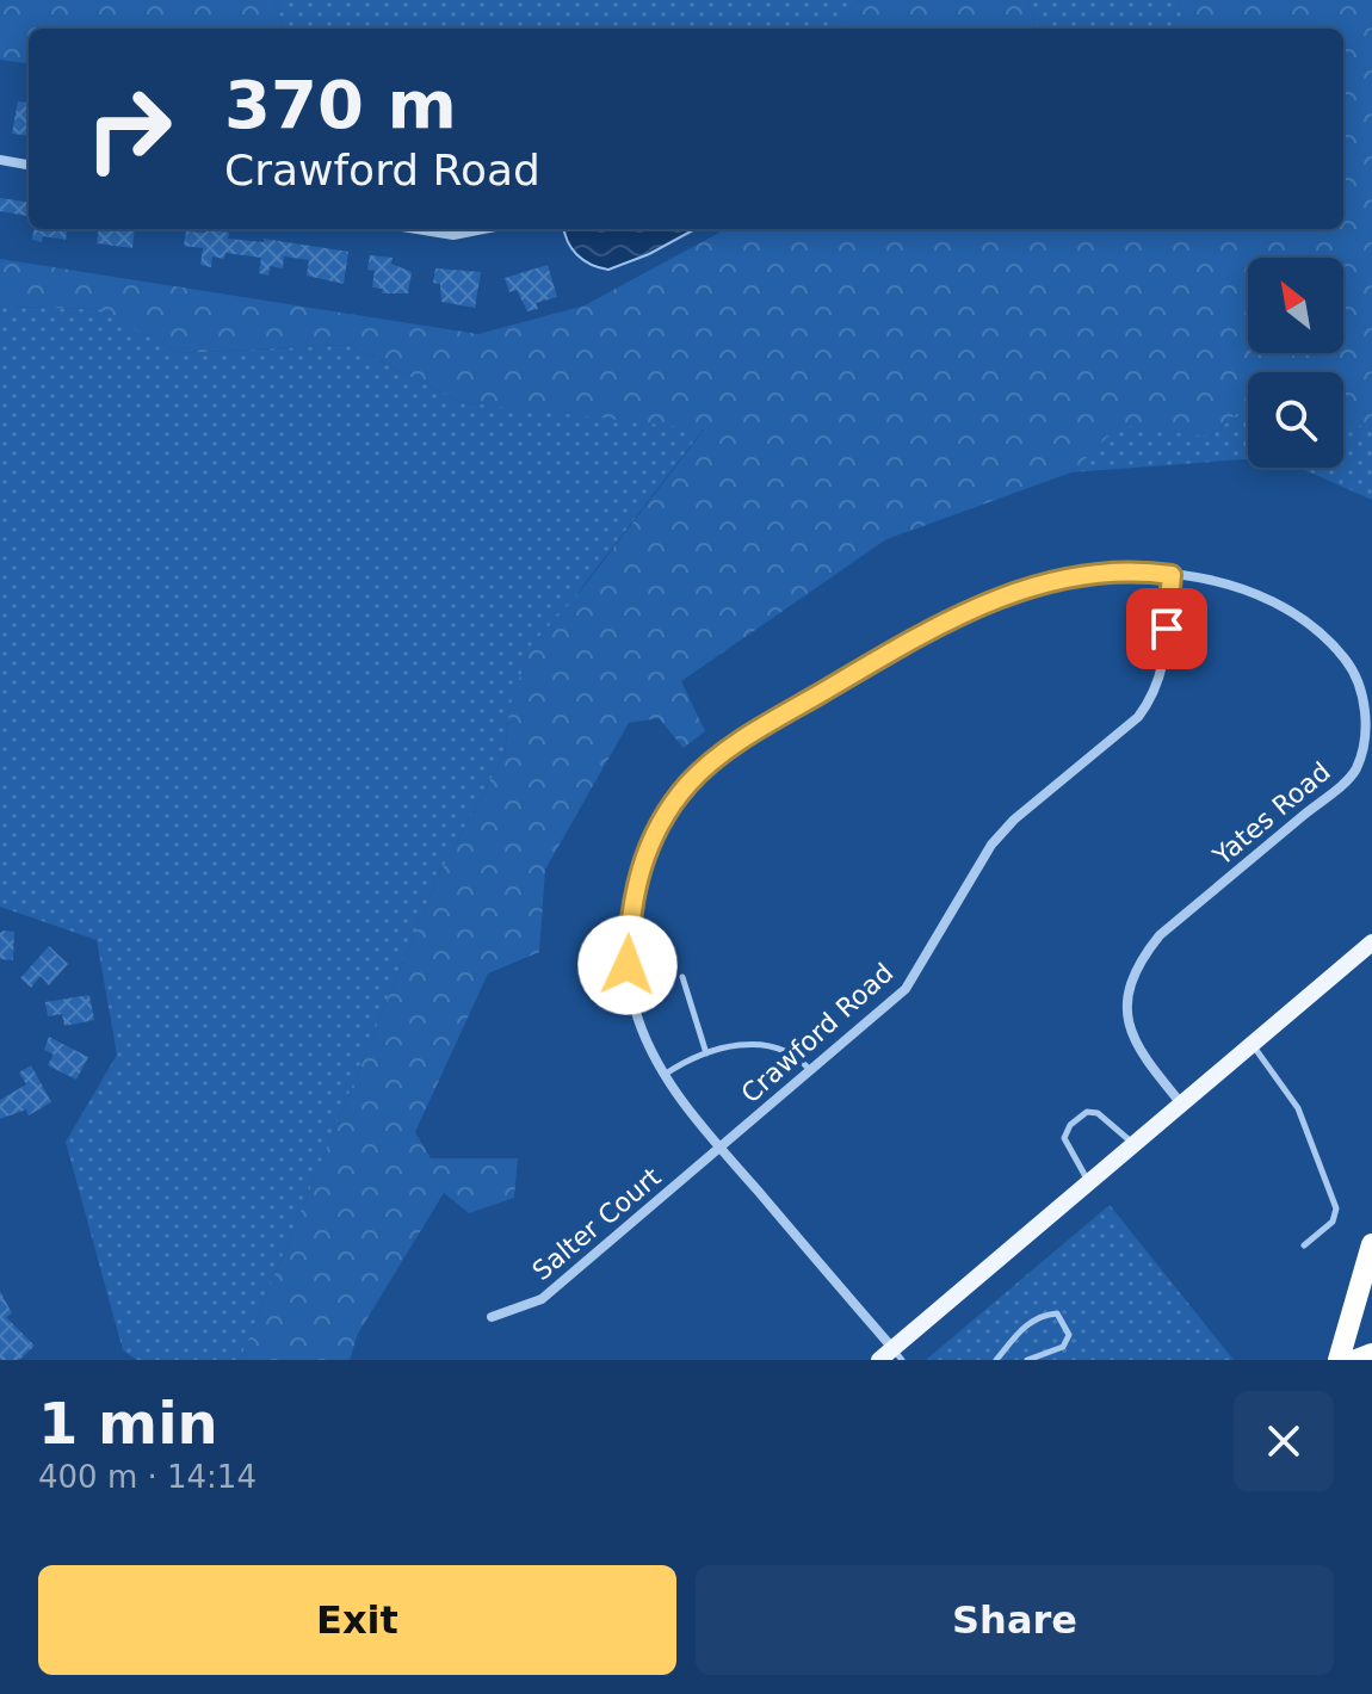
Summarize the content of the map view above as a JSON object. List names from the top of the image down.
{
  "streets": {
    "street": ["Yates Road", "Crawford Road", "Salter Court"]
  },
  "crossings": [
    ["Yates Road", "Crawford Road"],
    ["Yates Road", "Salter Court"],
    ["Crawford Road", "Salter Court"]
  ],
  "north": "top left",
  "page": {
    "turn": ["370 m", "Crawford Road"],
    "heading": ["1 min", "400 m · 14:14"],
    "buttons": ["Exit", "Share"]
  }
}
